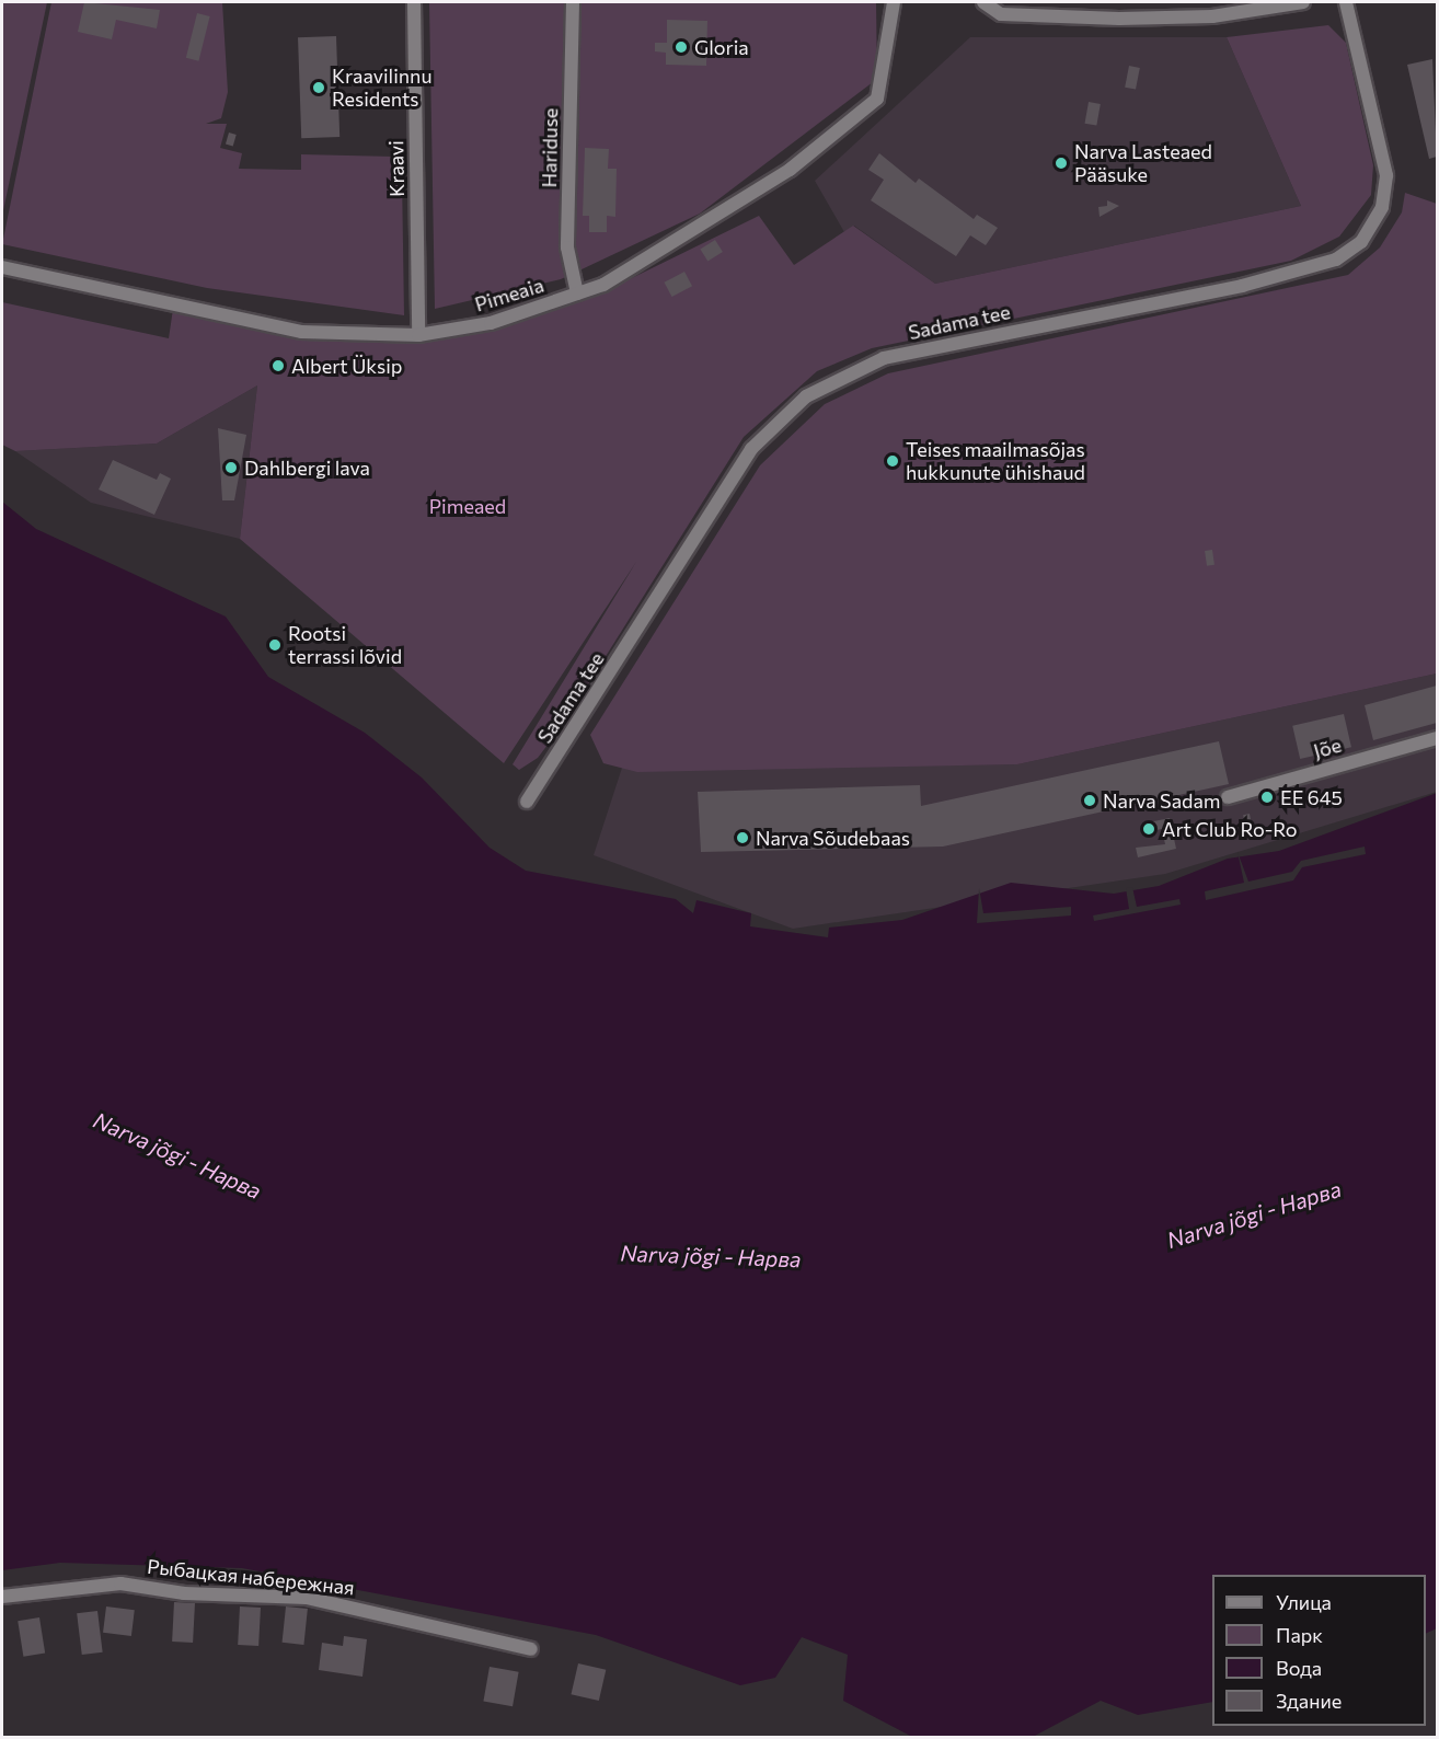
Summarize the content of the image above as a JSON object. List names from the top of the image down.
{
  "streets": {
    "street": [
      "Hariduse",
      "Kraavi",
      "Pimeaia",
      "Sadama tee",
      "Jõe",
      "Рыбацкая набережная"
    ]
  },
  "crossings": [
    ["Hariduse", "Pimeaia"],
    ["Kraavi", "Pimeaia"]
  ],
  "water": ["Narva jõgi - Нарва"],
  "parks": ["Pimeaed"],
  "places": [
    "Gloria",
    "Kraavilinnu Residents",
    "Narva Lasteaed Pääsuke",
    "Albert Üksip",
    "Teises maailmasõjas hukkunute ühishaud",
    "Dahlbergi lava",
    "Rootsi terrassi lõvid",
    "EE 645",
    "Narva Sadam",
    "Art Club Ro-Ro",
    "Narva Sõudebaas"
  ],
  "legend": [
    "Улица",
    "Парк",
    "Вода",
    "Здание"
  ]
}
